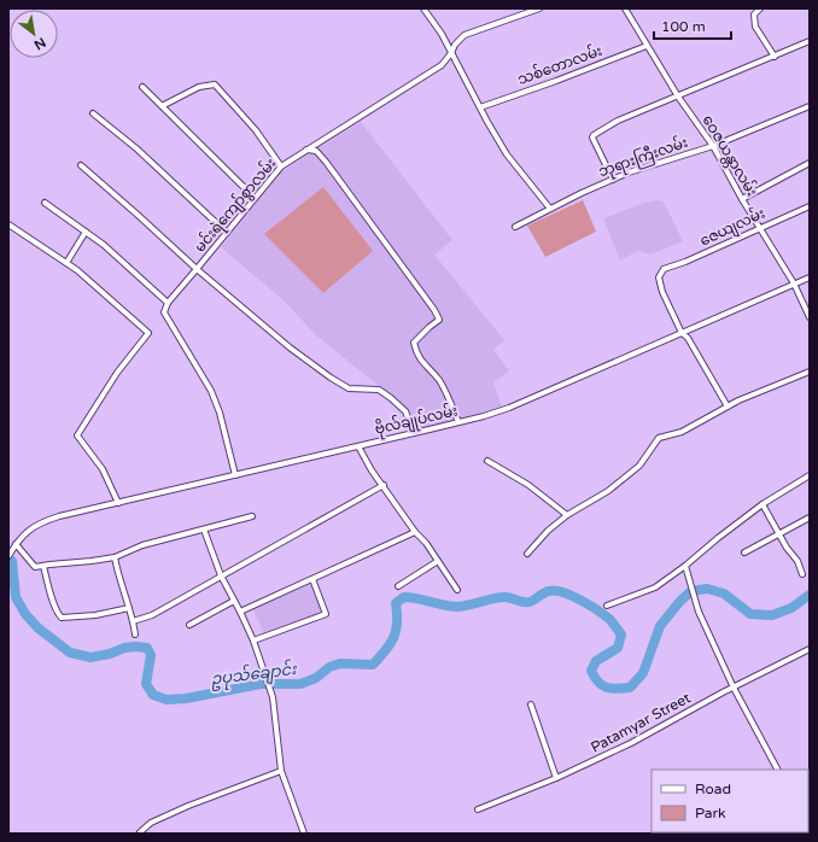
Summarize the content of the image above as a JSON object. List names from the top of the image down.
{
  "streets": {
    "street": [
      "သစ်တောလမ်း",
      "ဝေဇယန္တာလမ်း",
      "ဘုရားကြီးလမ်း",
      "မင်းရဲကျော်စွာလမ်း",
      "ဇေယျလမ်း",
      "ဗိုလ်ချုပ်လမ်း",
      "Patamyar Street"
    ]
  },
  "crossings": [
    ["သစ်တောလမ်း", "ဝေဇယန္တာလမ်း"],
    ["ဝေဇယန္တာလမ်း", "ဘုရားကြီးလမ်း"],
    ["ဝေဇယန္တာလမ်း", "ဇေယျလမ်း"],
    ["ဝေဇယန္တာလမ်း", "ဗိုလ်ချုပ်လမ်း"],
    ["ဇေယျလမ်း", "ဗိုလ်ချုပ်လမ်း"]
  ],
  "water": ["ဥပုသ်ချောင်း"],
  "legend": ["Road", "Park"],
  "scale_bar": "100 m",
  "north": "bottom right"
}
